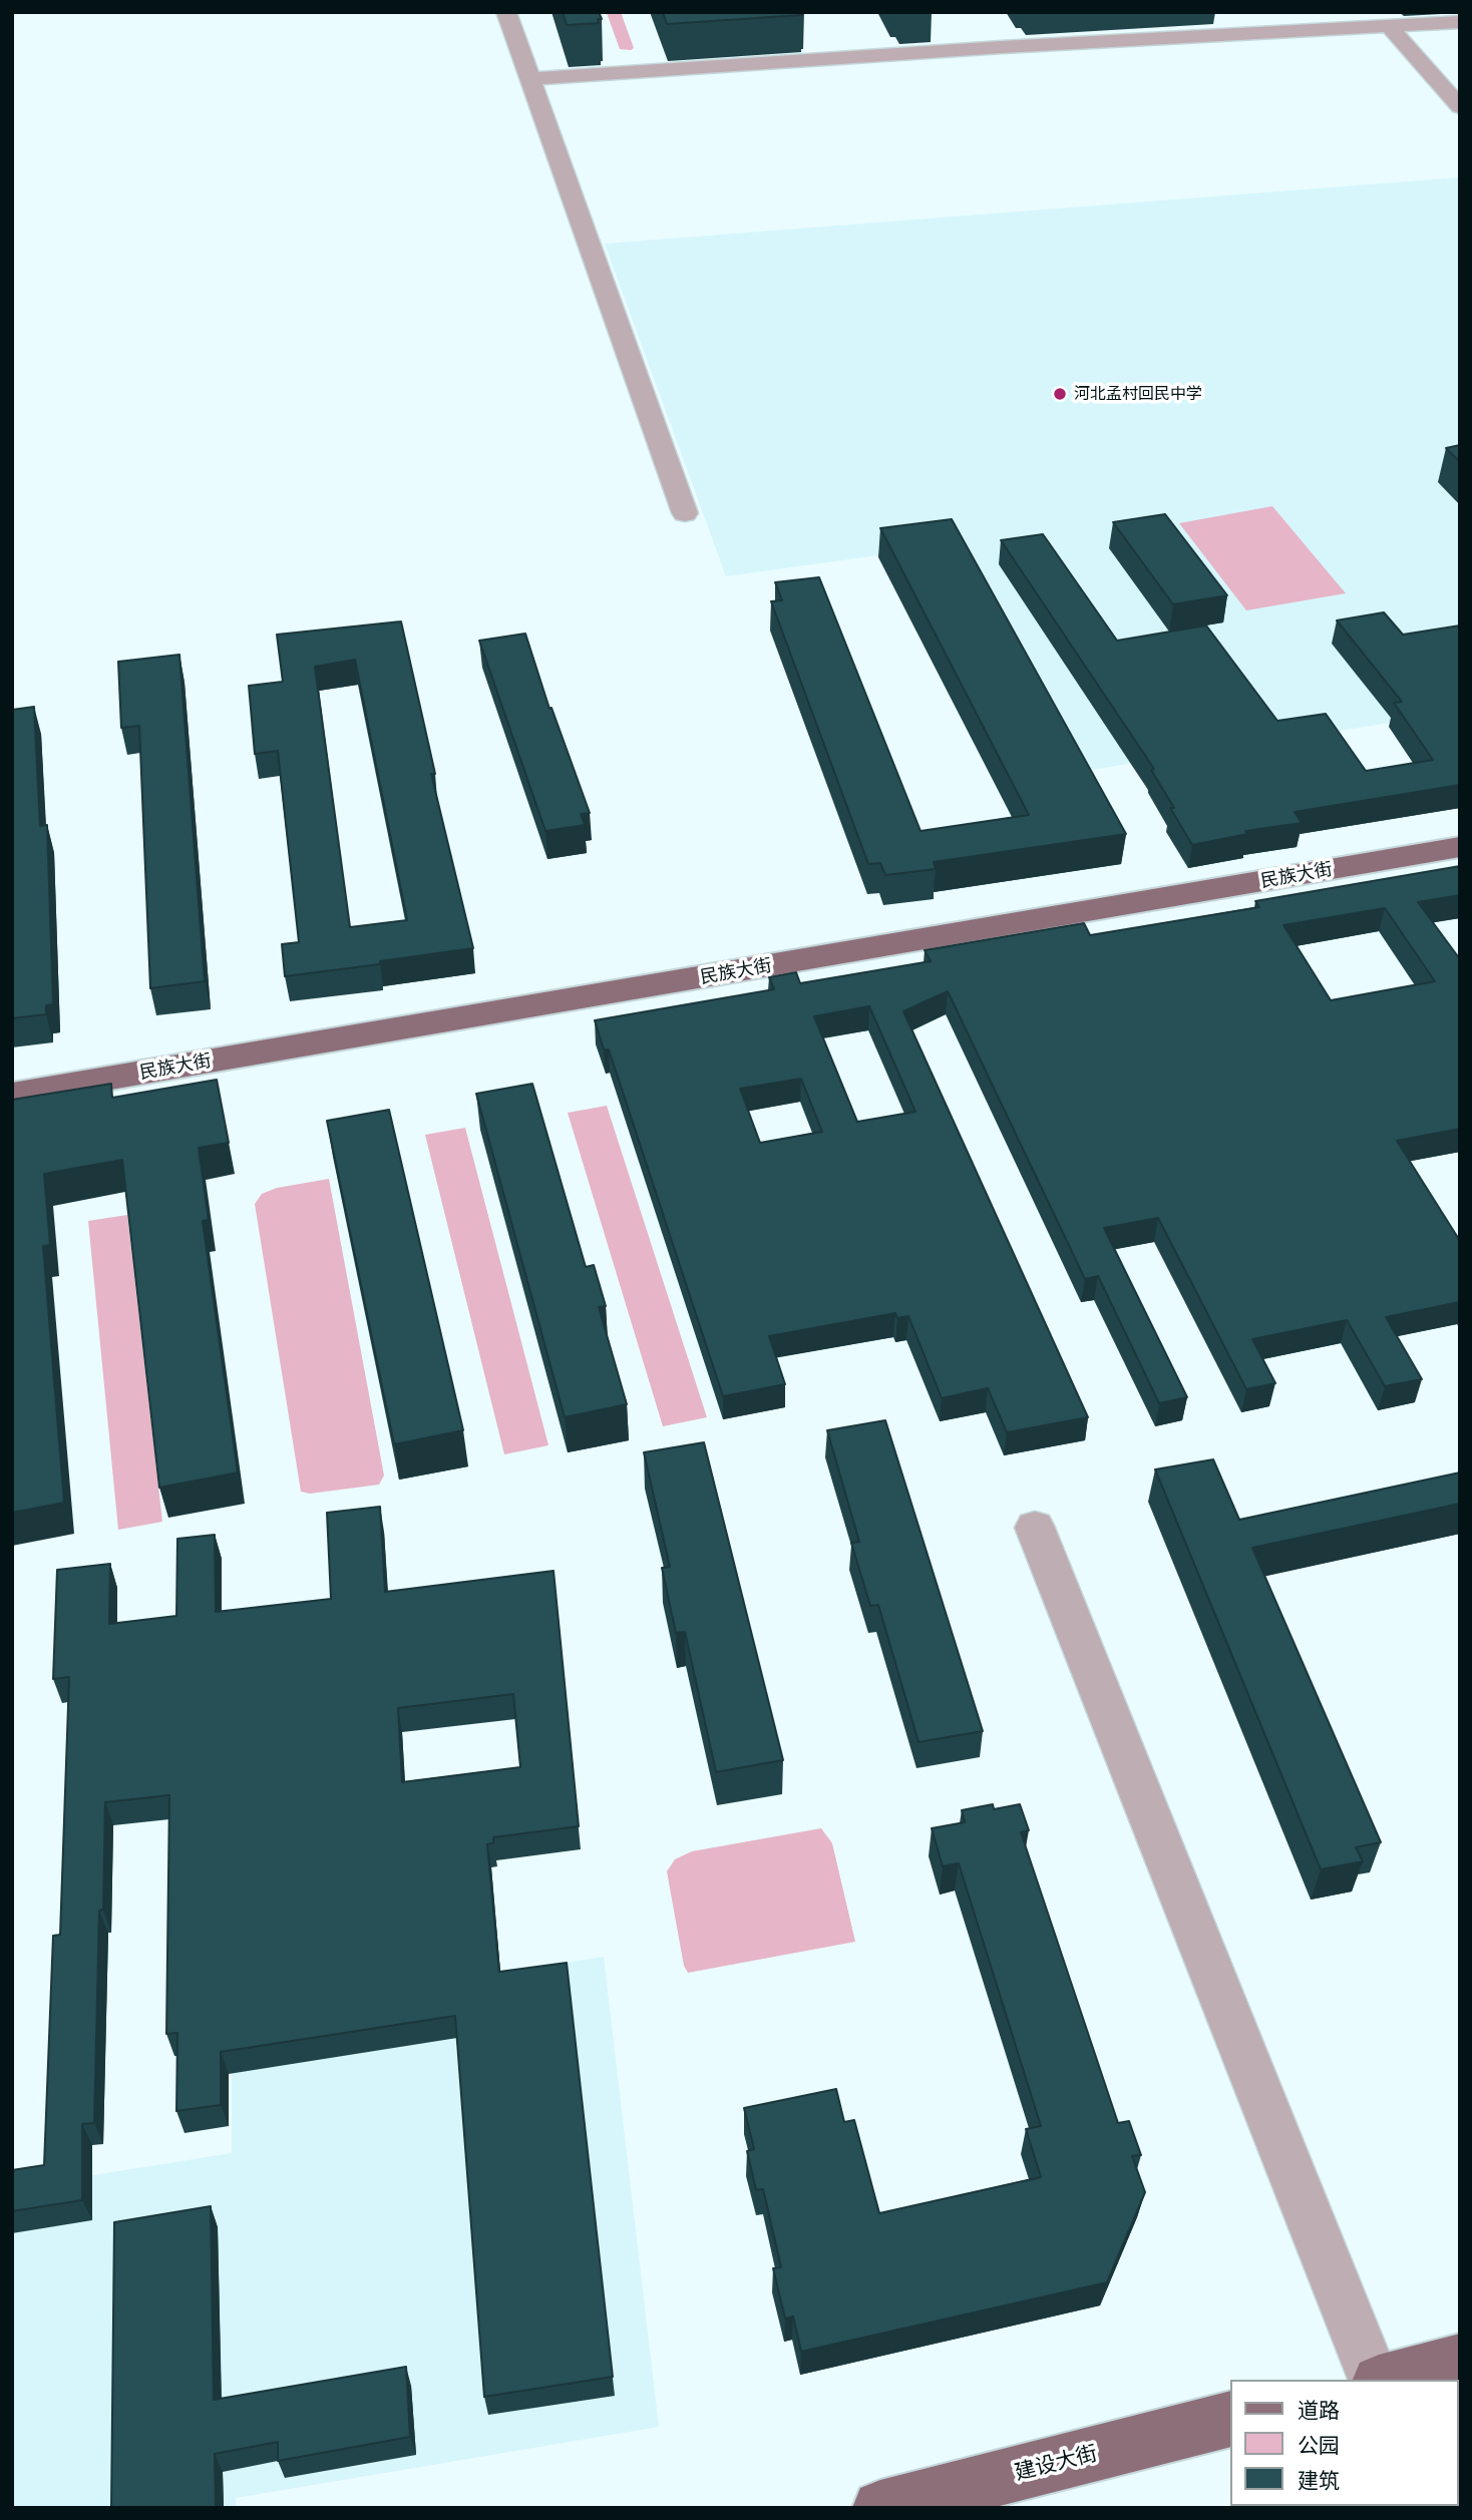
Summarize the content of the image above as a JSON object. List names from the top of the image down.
{
  "streets": {
    "main road": ["民族大街", "建设大街"]
  },
  "places": ["河北孟村回民中学"],
  "legend": ["道路", "公园", "建筑"]
}
